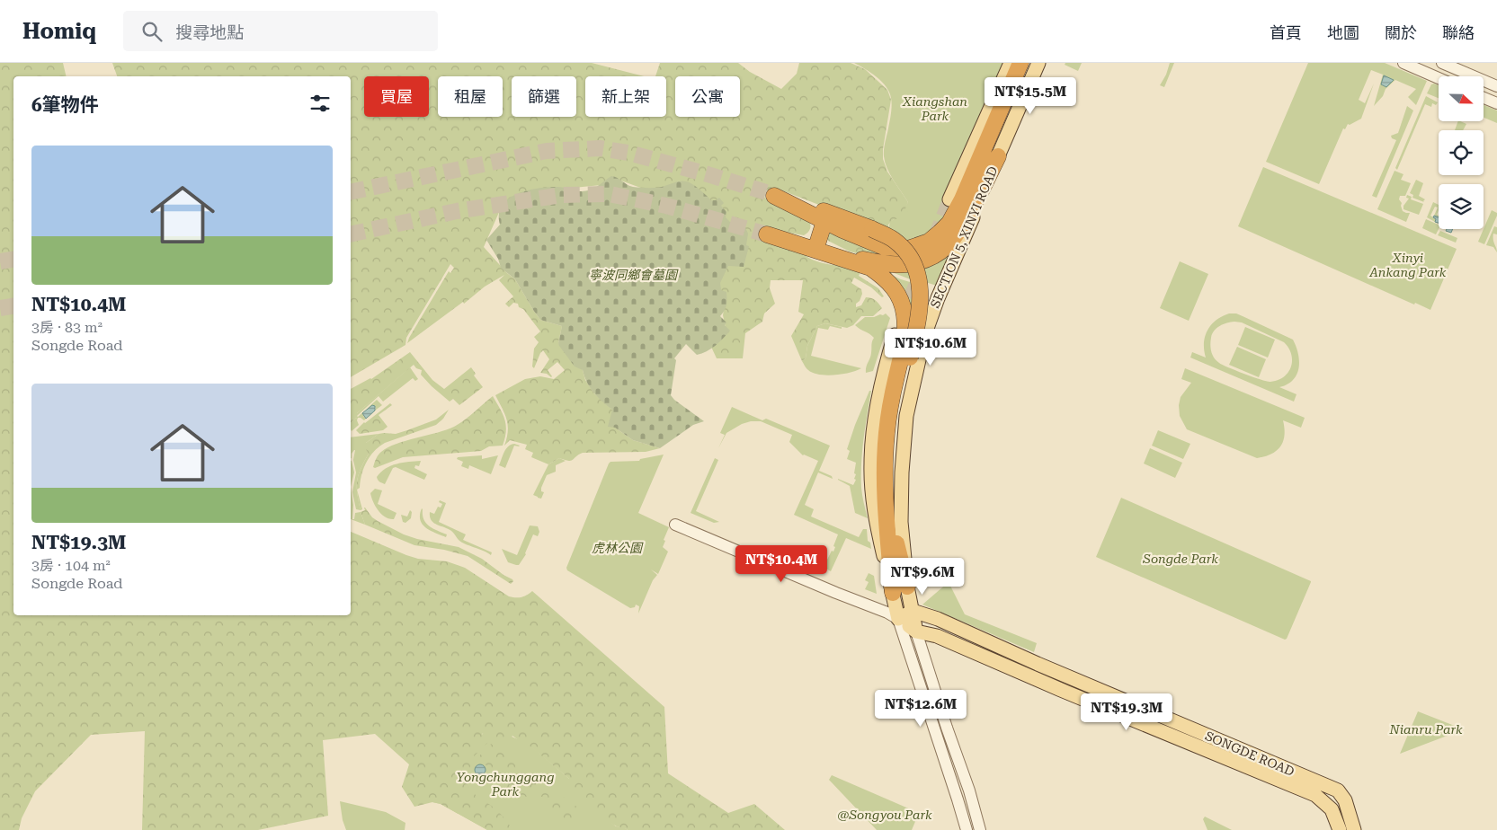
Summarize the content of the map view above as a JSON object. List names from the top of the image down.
{
  "streets": {
    "main road": ["SECTION 5, XINYI ROAD", "SONGDE ROAD"]
  },
  "crossings": [
    ["SECTION 5, XINYI ROAD", "SONGDE ROAD"]
  ],
  "parks": [
    "Xiangshan Park",
    "Xinyi Ankang Park",
    "寧波同鄉會墓園",
    "虎林公園",
    "Songde Park",
    "Nianru Park",
    "Yongchunggang Park",
    "@Songyou Park"
  ],
  "north": "right",
  "page": {
    "header": "Homiq",
    "search": "搜尋地點",
    "nav": [
      "首頁",
      "地圖",
      "關於",
      "聯絡"
    ],
    "chip": [
      "買屋",
      "租屋",
      "篩選",
      "新上架",
      "公寓"
    ],
    "heading": "6筆物件",
    "price": [
      "NT$15.5M",
      "NT$10.6M",
      "NT$10.4M",
      "NT$9.6M",
      "NT$12.6M",
      "NT$19.3M"
    ],
    "list": [
      {
        "name": "NT$10.4M",
        "note": "3房 · 83 m² · Songde Road"
      },
      {
        "name": "NT$19.3M",
        "note": "3房 · 104 m² · Songde Road"
      }
    ]
  }
}
